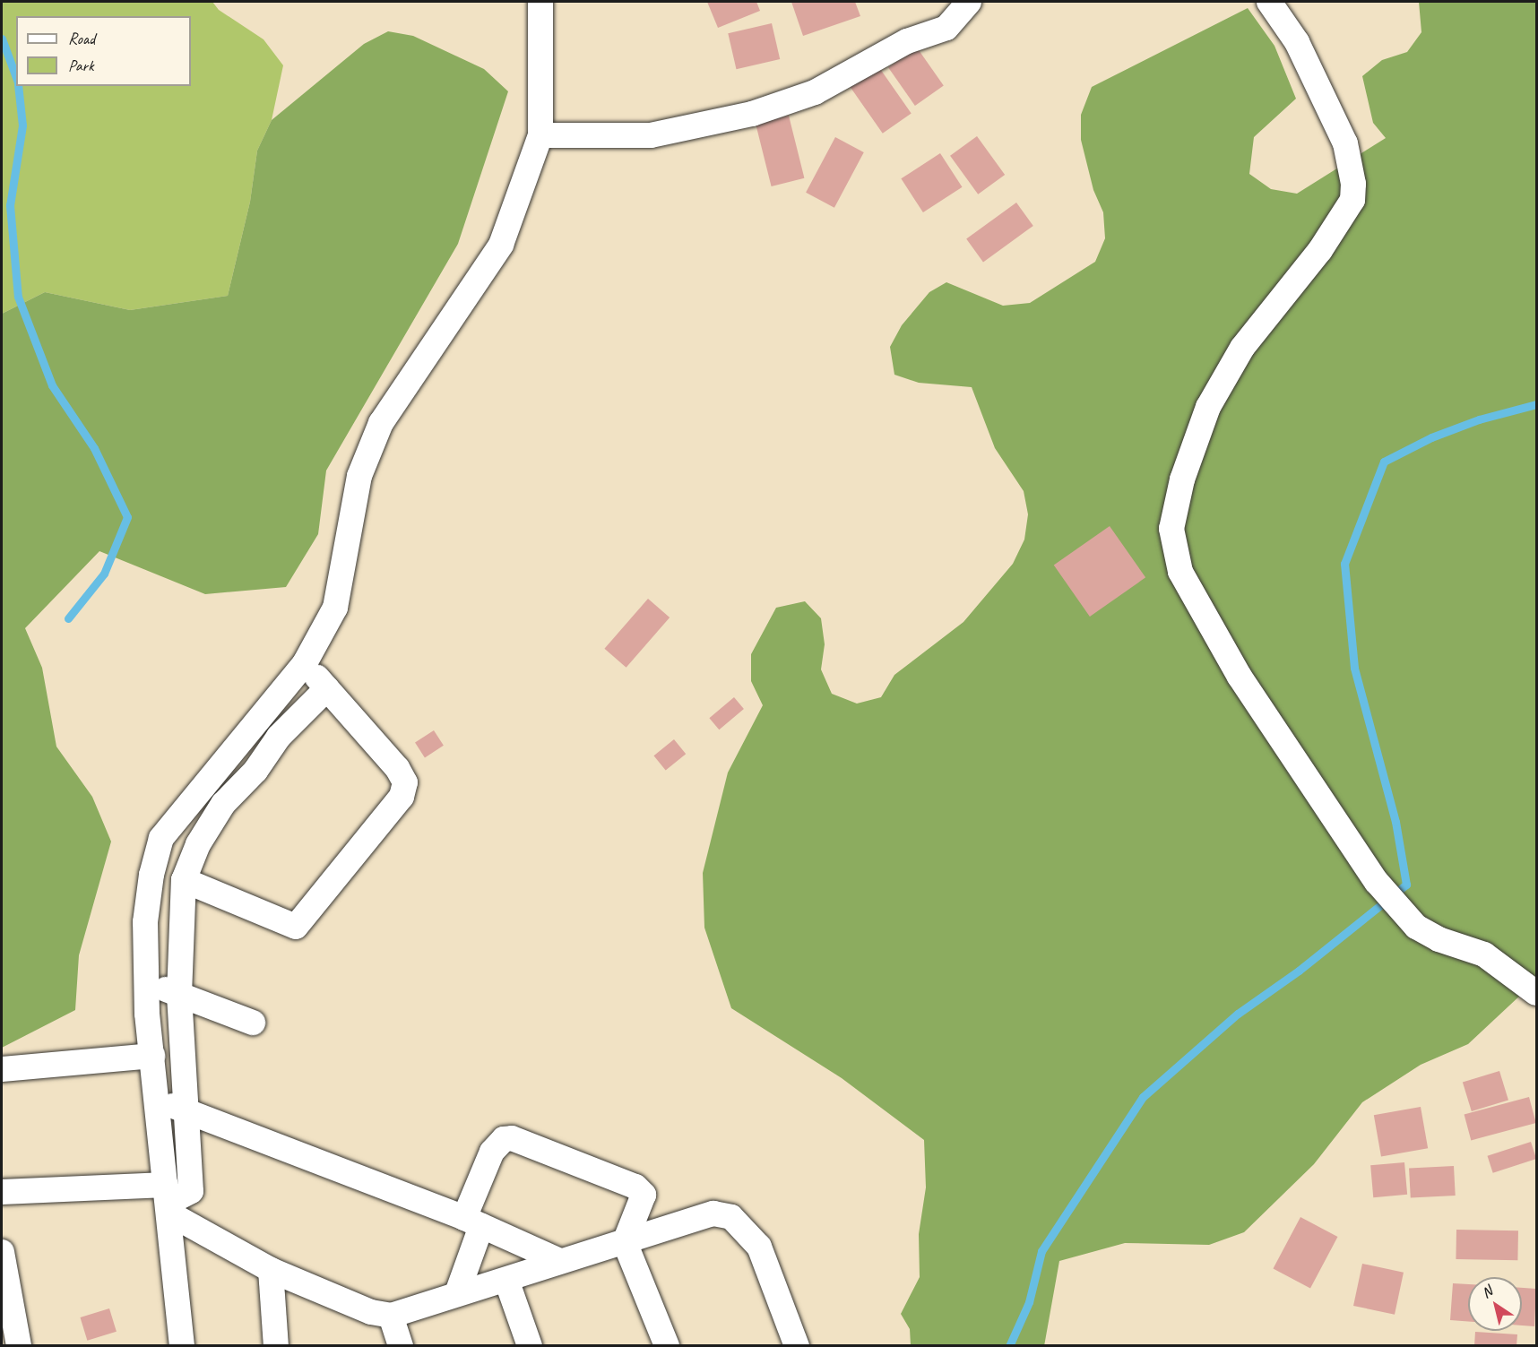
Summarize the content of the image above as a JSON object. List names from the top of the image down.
{
  "legend": ["Road", "Park"],
  "north": "top left"
}
